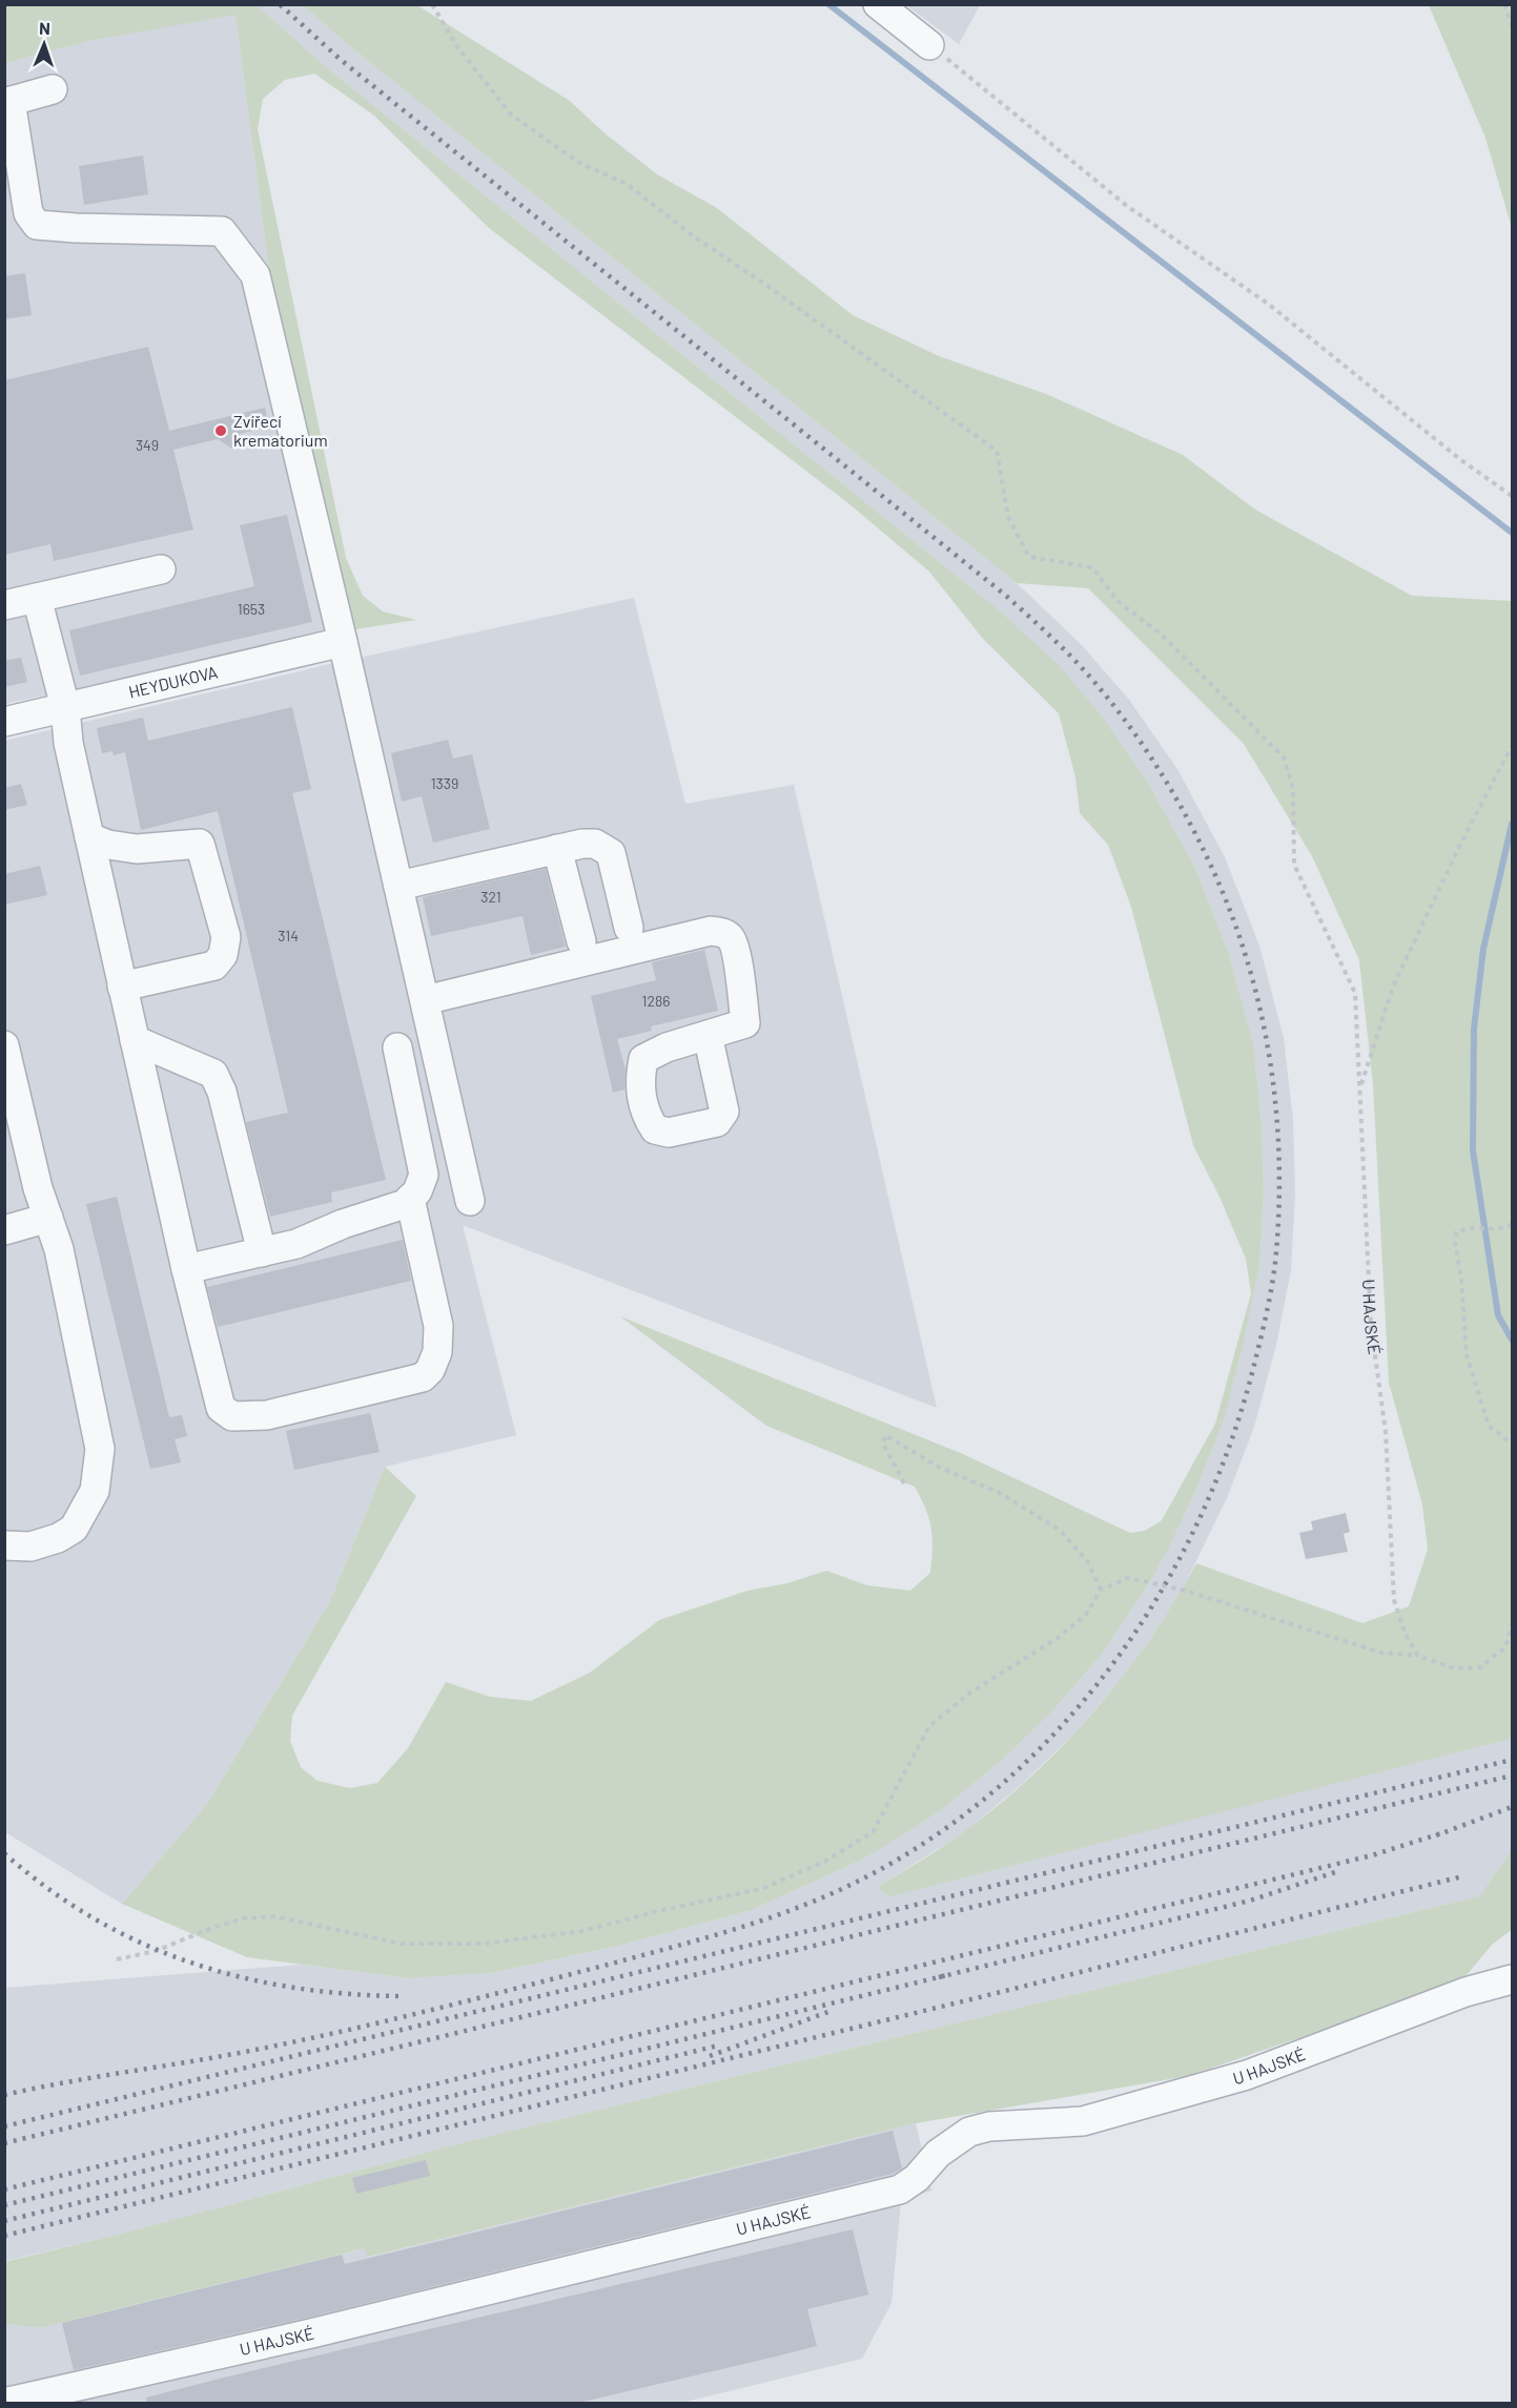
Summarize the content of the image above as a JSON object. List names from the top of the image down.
{
  "streets": {
    "street": ["HEYDUKOVA", "U HAJSKÉ"]
  },
  "places": ["Zvířecí krematorium"],
  "house_numbers": [
    "349",
    "1653",
    "1339",
    "321",
    "314",
    "1286"
  ],
  "north": "top"
}
